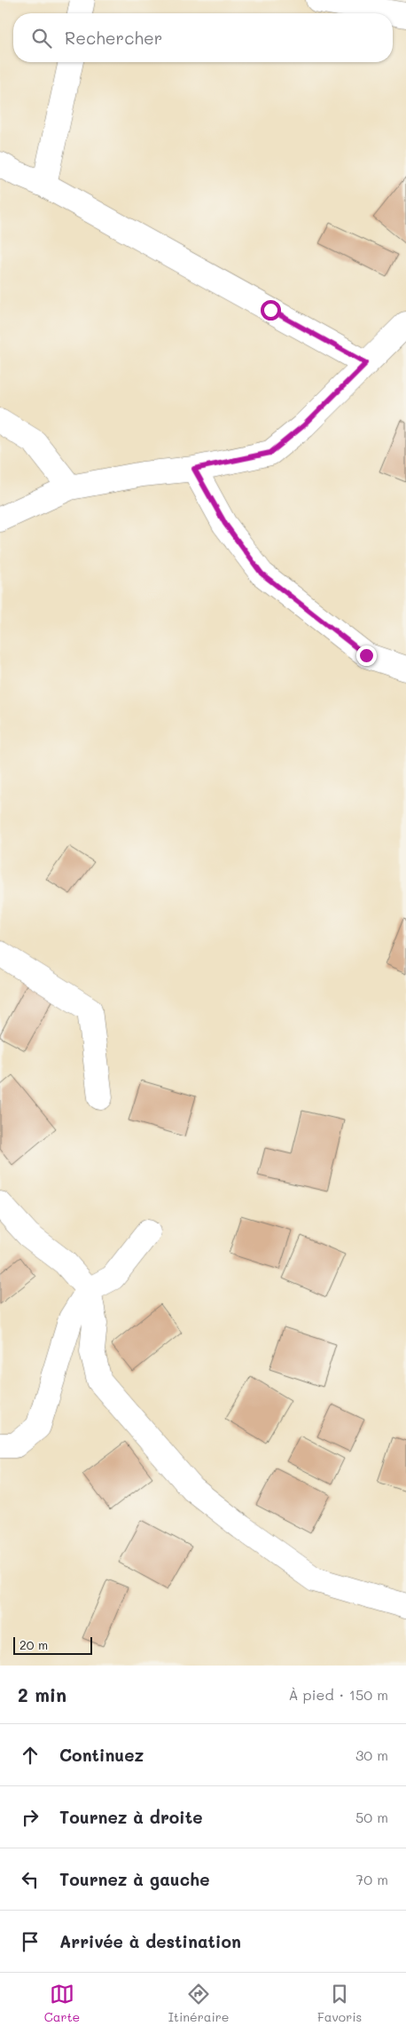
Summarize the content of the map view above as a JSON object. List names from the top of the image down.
{
  "scale_bar": "20 m",
  "page": {
    "search": "Rechercher",
    "scale": "20 m",
    "heading": ["2 min", "À pied · 150 m"],
    "list": [
      ["Continuez", "30 m"],
      ["Tournez à droite", "50 m"],
      ["Tournez à gauche", "70 m"],
      "Arrivée à destination"
    ],
    "nav": ["Carte", "Itinéraire", "Favoris"]
  }
}
